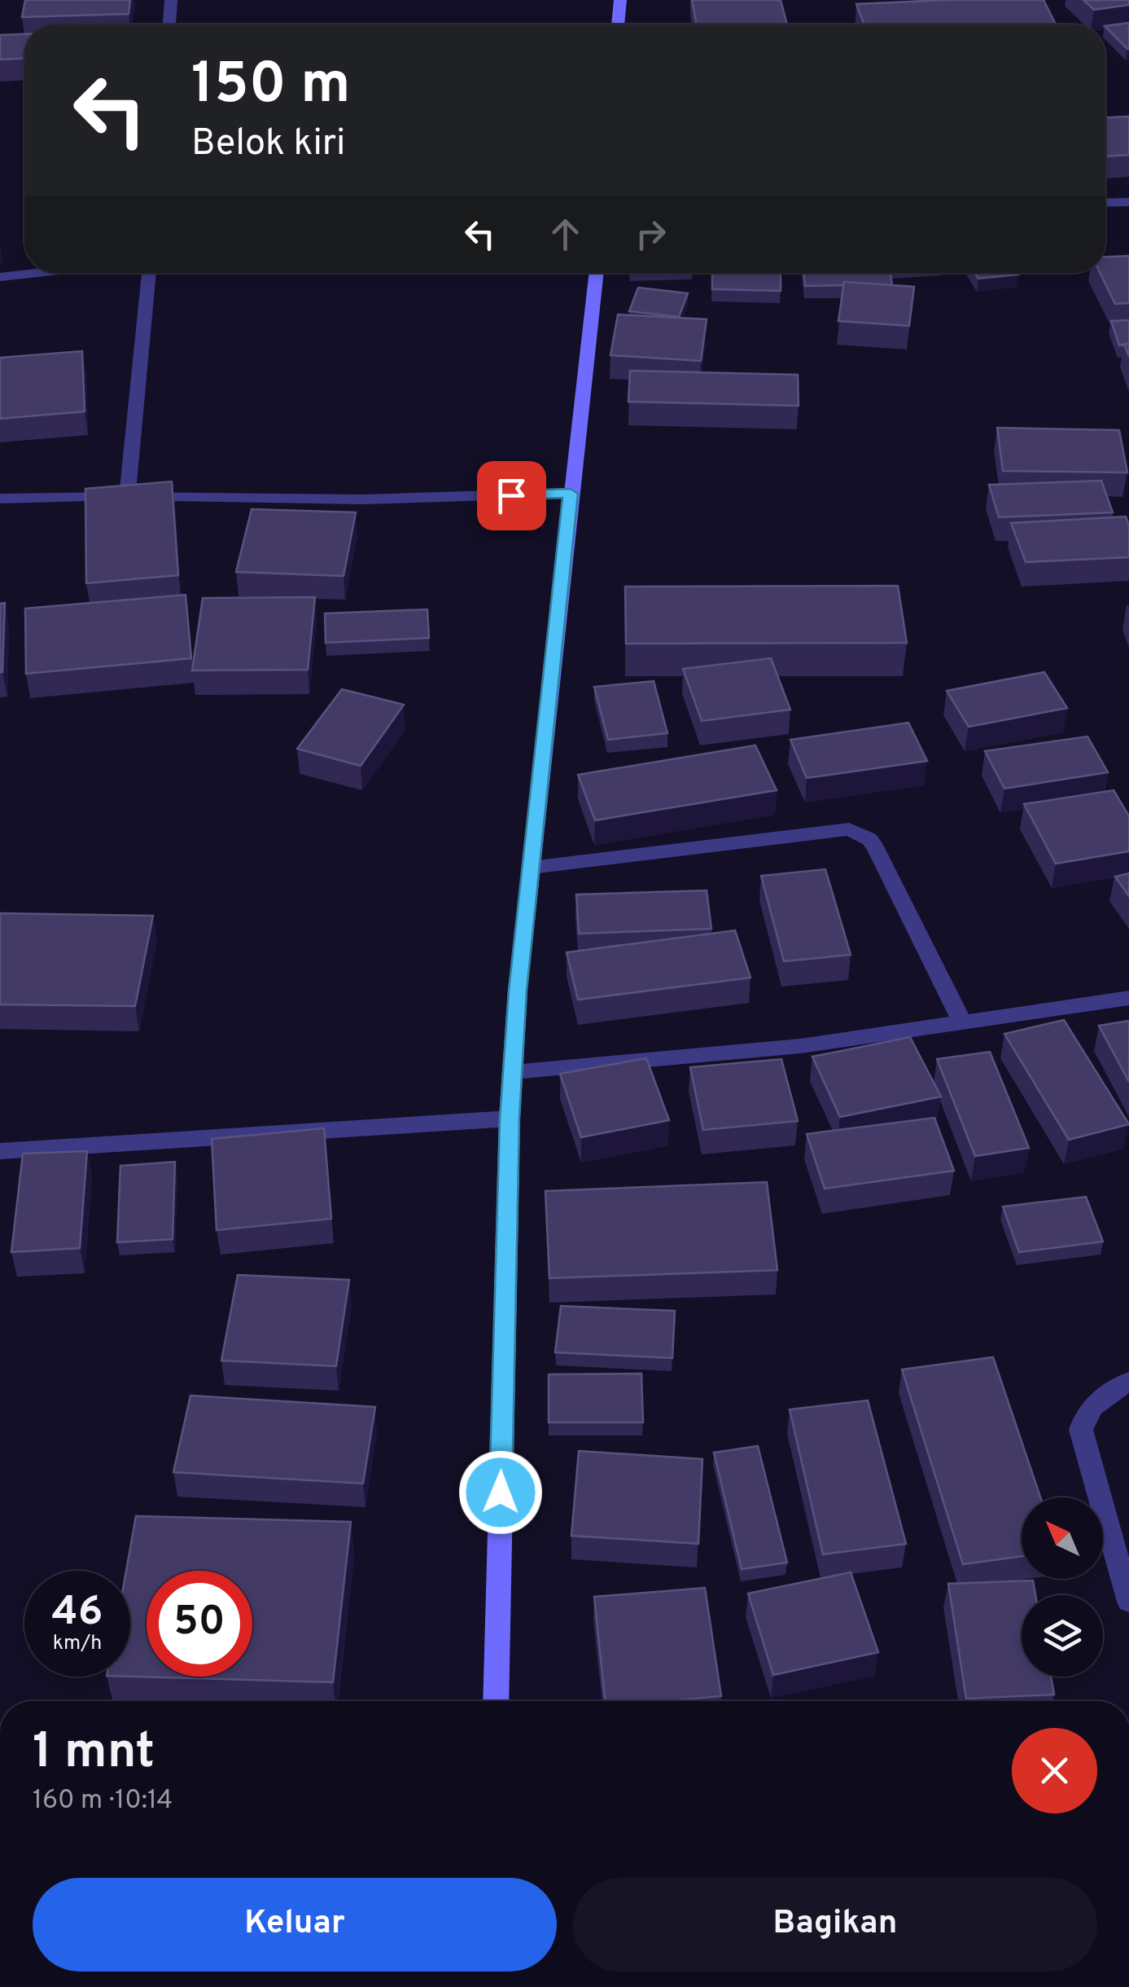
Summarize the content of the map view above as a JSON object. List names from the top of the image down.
{
  "north": "top left",
  "page": {
    "turn": ["150 m", "Belok kiri"],
    "speed": "46 km/h",
    "limit": "50",
    "heading": ["1 mnt", "160 m · 10:14"],
    "buttons": ["Keluar", "Bagikan"]
  }
}
